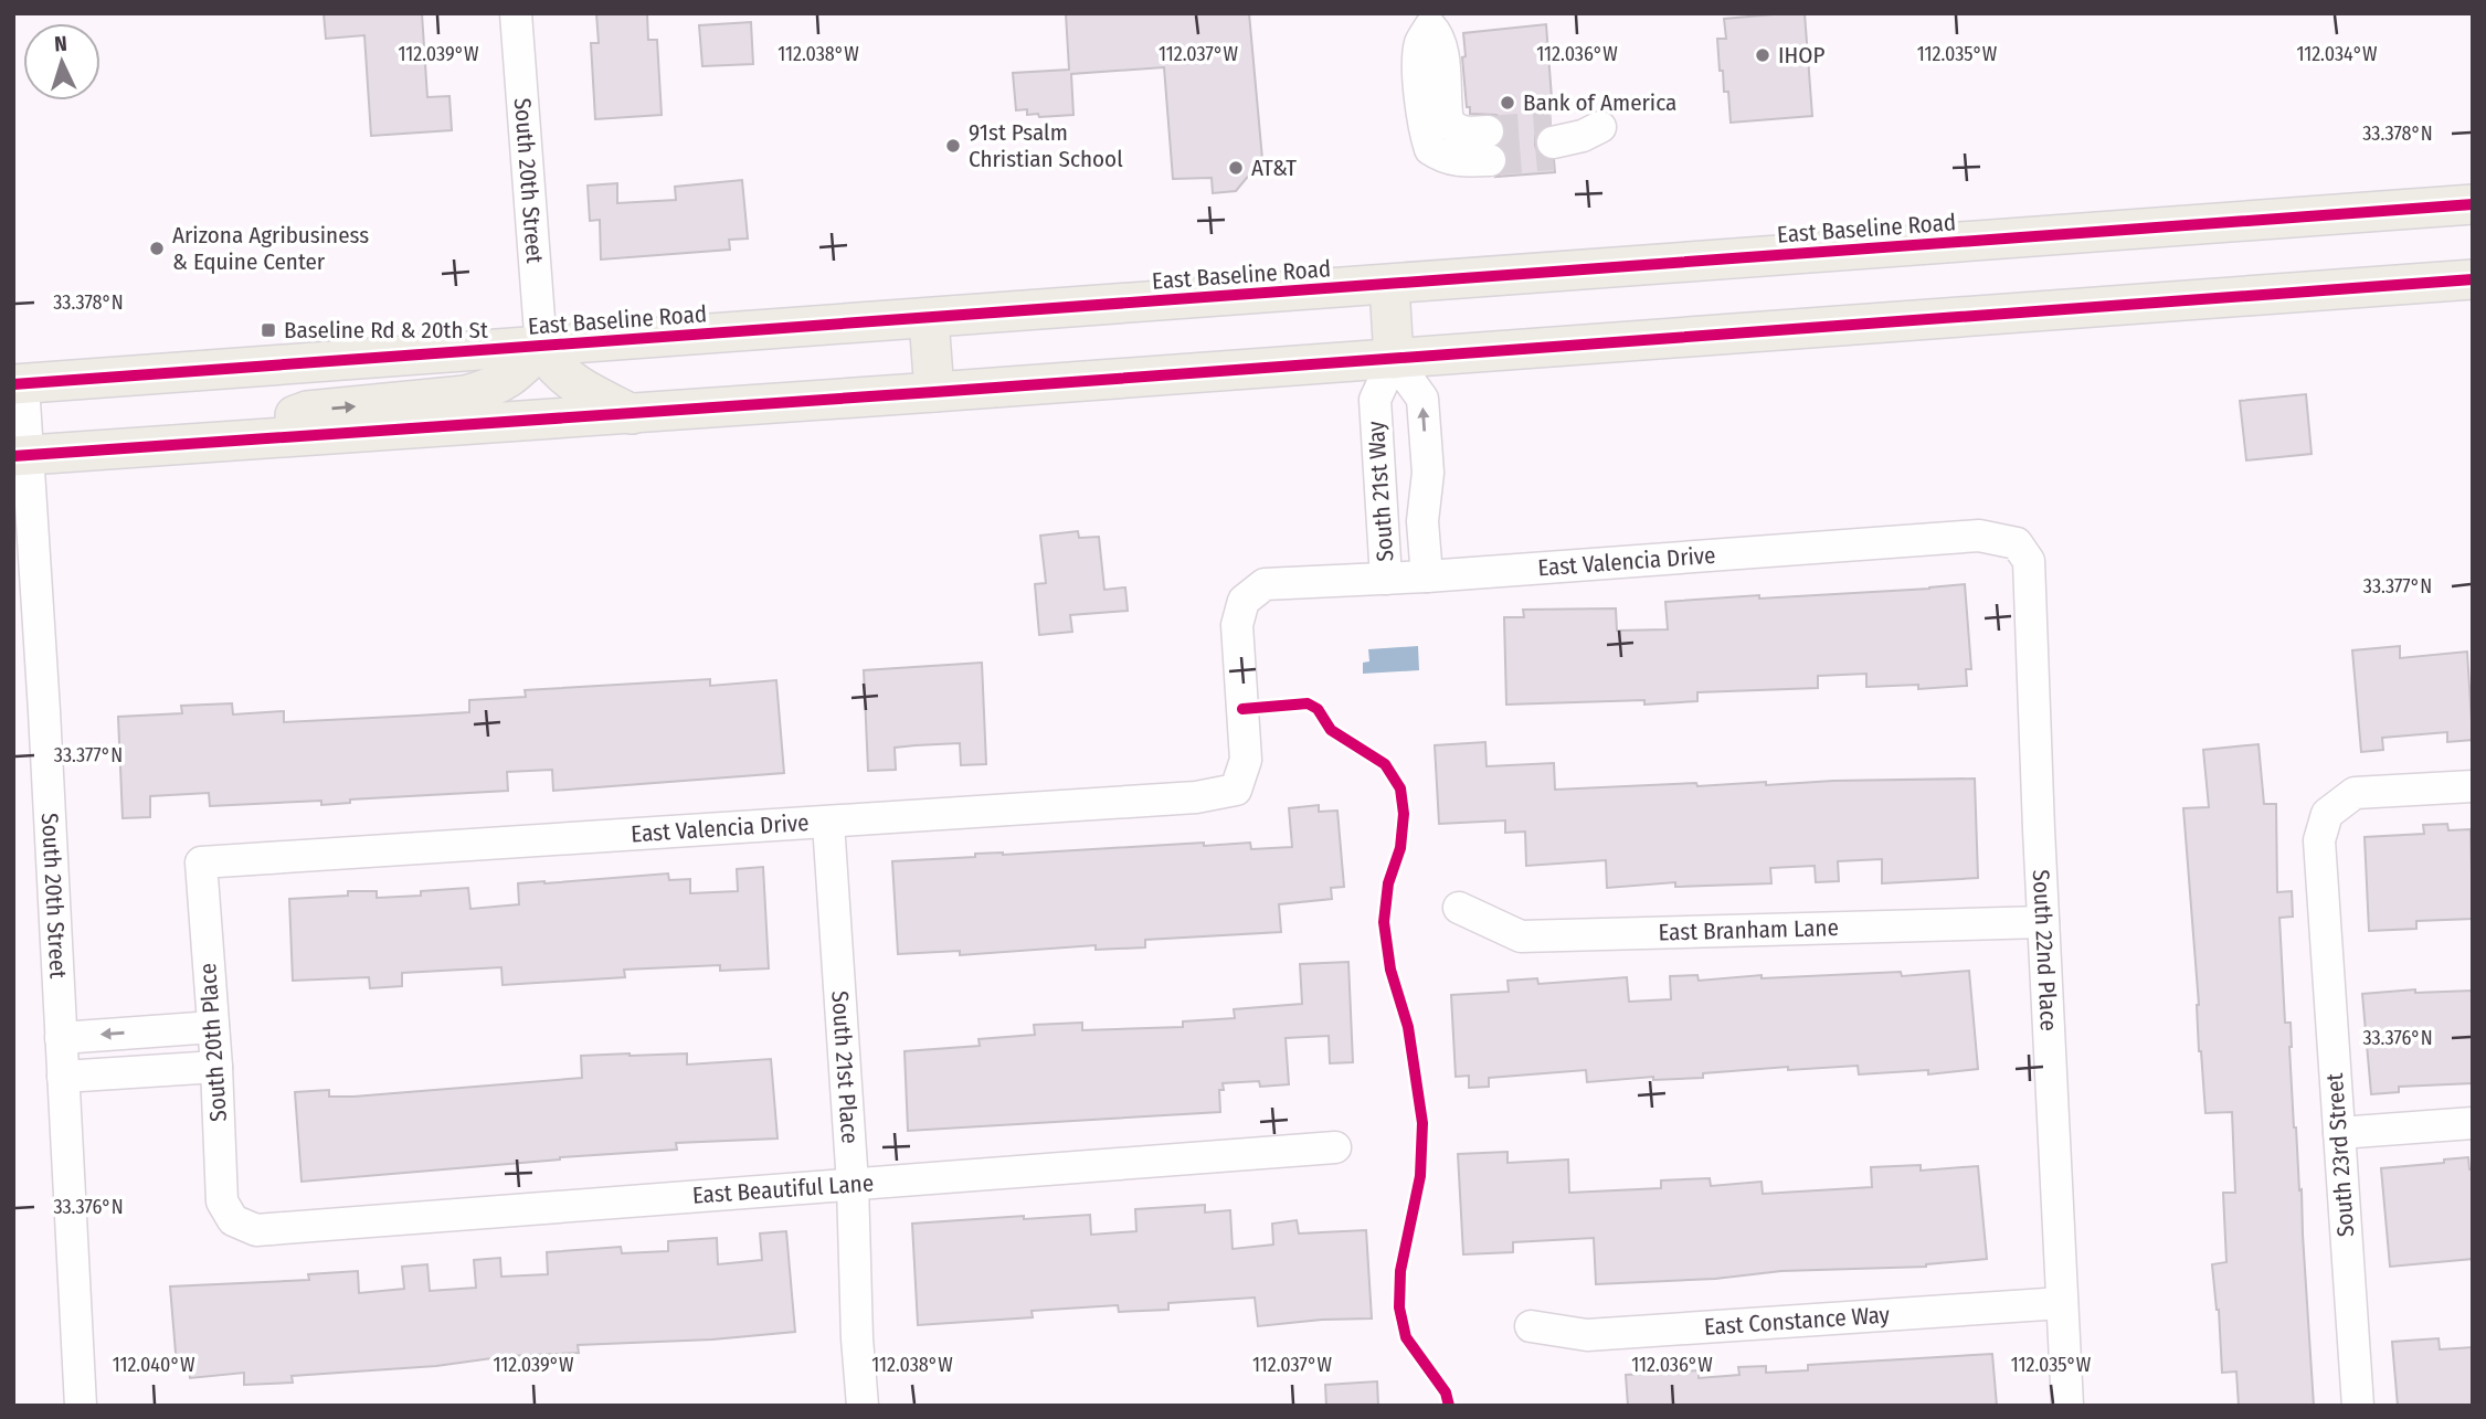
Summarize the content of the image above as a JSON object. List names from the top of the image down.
{
  "streets": {
    "main road": ["East Baseline Road"],
    "street": [
      "South 20th Street",
      "South 21st Way",
      "East Valencia Drive",
      "East Branham Lane",
      "South 22nd Place",
      "South 20th Place",
      "South 21st Place",
      "South 23rd Street",
      "East Beautiful Lane",
      "East Constance Way"
    ]
  },
  "crossings": [
    ["South 20th Street", "East Baseline Road"],
    ["South 21st Way", "East Valencia Drive"],
    ["East Valencia Drive", "South 22nd Place"],
    ["East Valencia Drive", "South 20th Place"],
    ["East Valencia Drive", "South 21st Place"],
    ["East Branham Lane", "South 22nd Place"],
    ["South 22nd Place", "East Constance Way"],
    ["South 20th Place", "East Beautiful Lane"],
    ["South 21st Place", "East Beautiful Lane"]
  ],
  "places": {
    "other": [
      "IHOP",
      "Bank of America",
      "91st Psalm Christian School",
      "AT&T",
      "Arizona Agribusiness & Equine Center"
    ],
    "transit": ["Baseline Rd & 20th St"]
  },
  "north": "top",
  "coordinates": [
    "112.039°W",
    "112.038°W",
    "112.037°W",
    "112.036°W",
    "112.035°W",
    "112.034°W",
    "33.378°N",
    "33.377°N",
    "33.376°N",
    "112.040°W"
  ]
}
